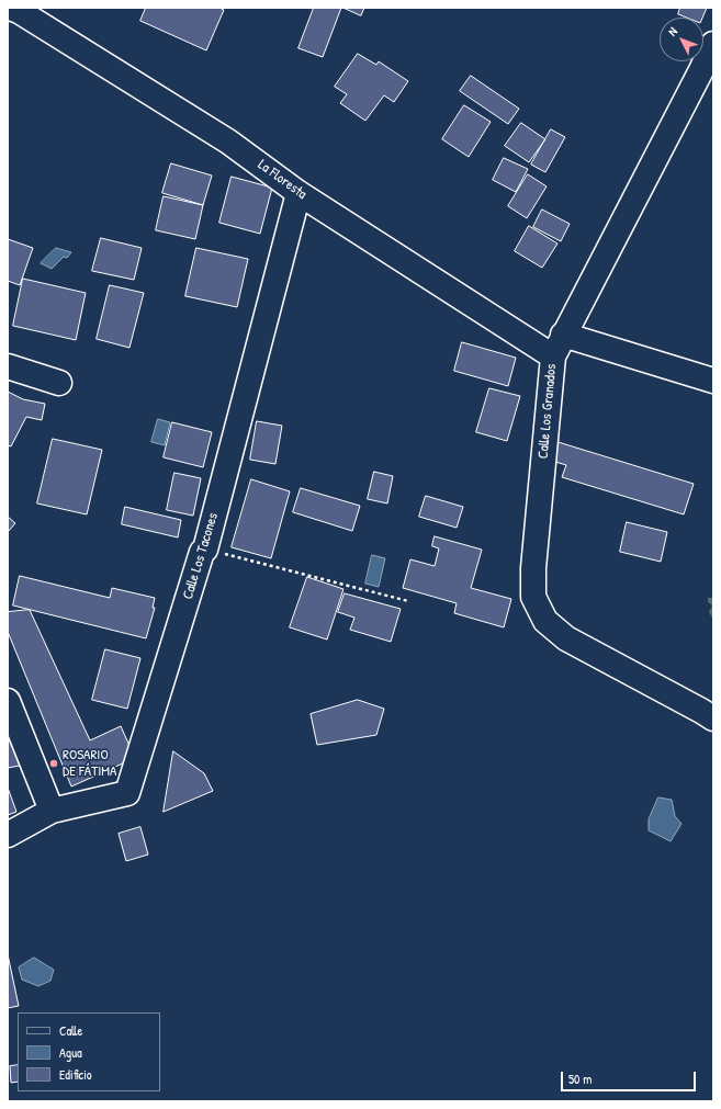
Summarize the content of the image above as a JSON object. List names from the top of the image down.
{
  "streets": {
    "street": ["La Floresta", "Calle Los Granados", "Calle Los Tacones"]
  },
  "crossings": [
    ["La Floresta", "Calle Los Granados"],
    ["La Floresta", "Calle Los Tacones"]
  ],
  "places": ["ROSARIO DE FÁTIMA"],
  "legend": ["Calle", "Agua", "Edificio"],
  "scale_bar": "50 m",
  "north": "top left"
}
